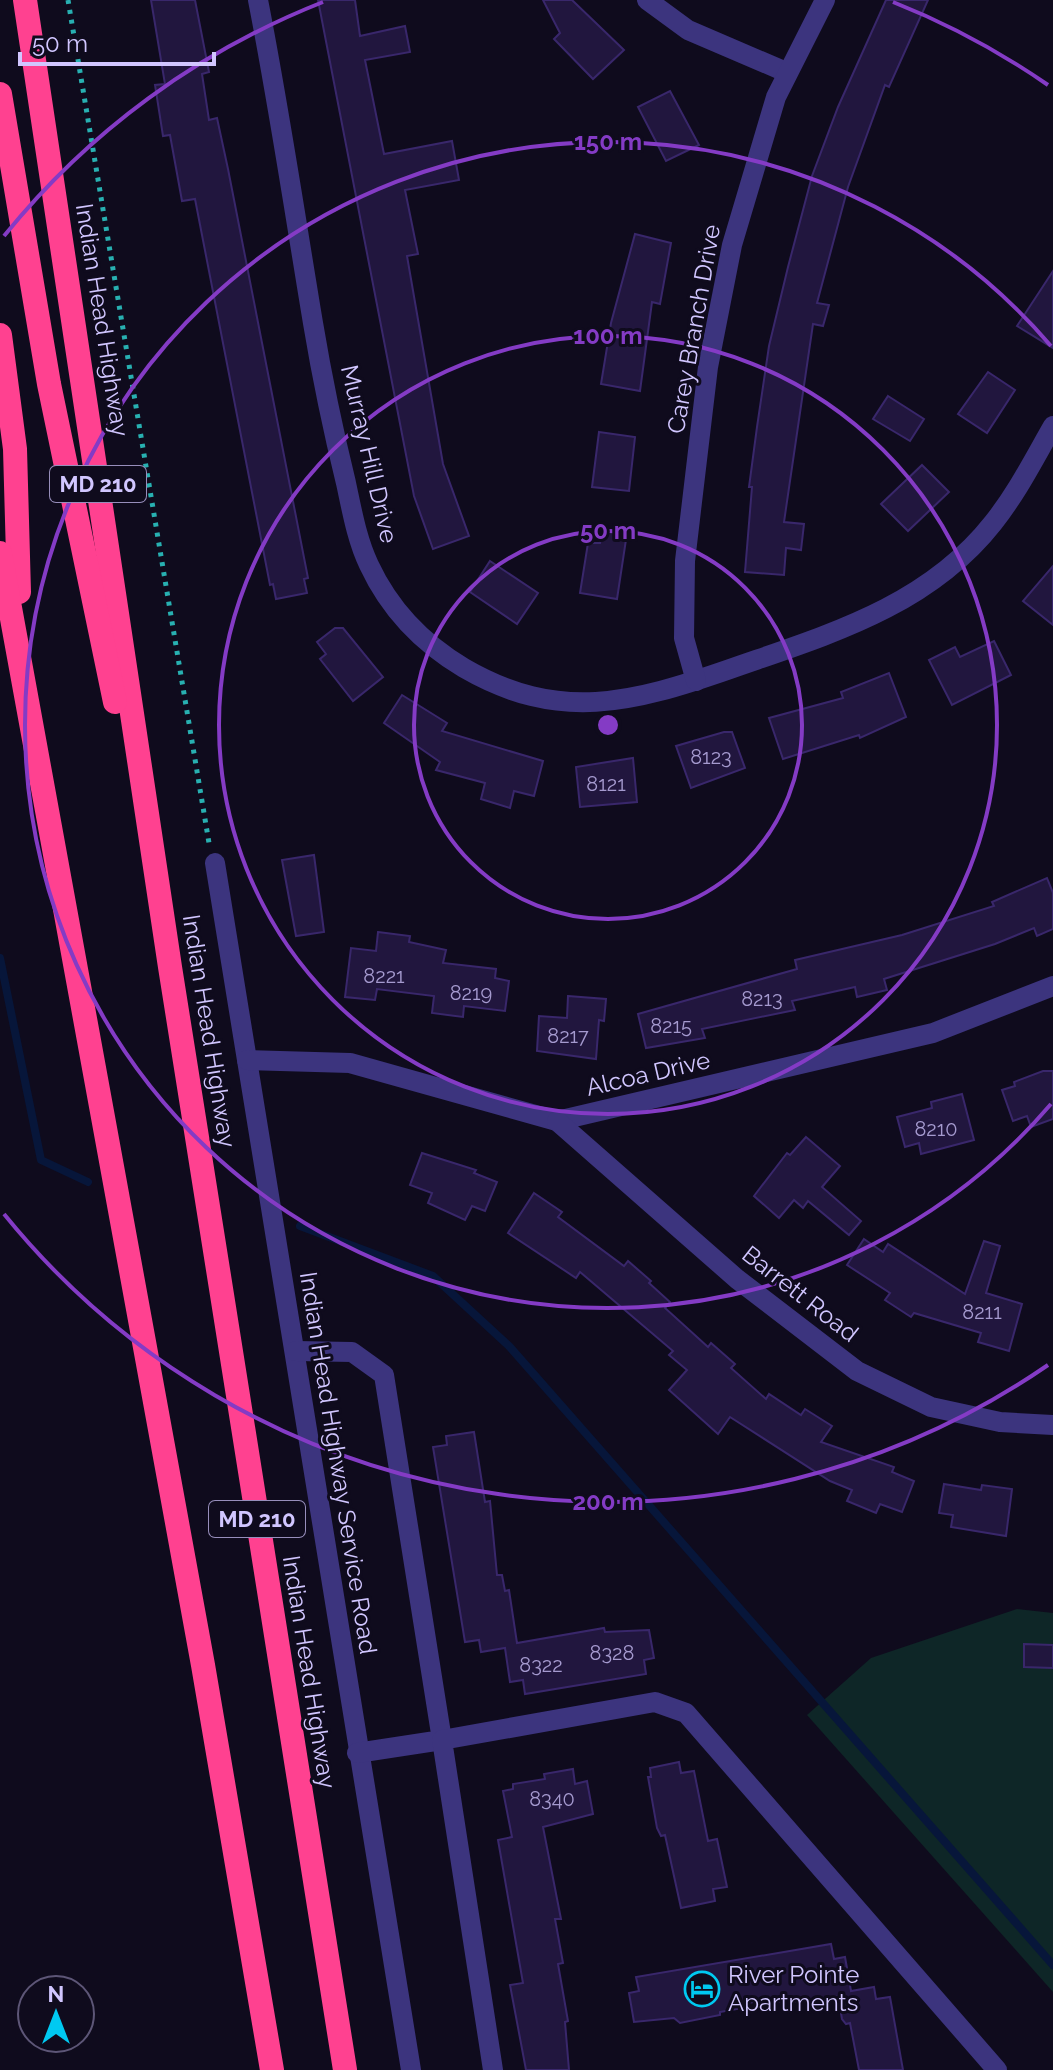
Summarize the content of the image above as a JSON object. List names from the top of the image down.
{
  "streets": {
    "highway": ["Indian Head Highway", "MD 210"],
    "street": [
      "Carey Branch Drive",
      "Murray Hill Drive",
      "Alcoa Drive",
      "Barrett Road",
      "Indian Head Highway Service Road"
    ]
  },
  "crossings": [
    ["Carey Branch Drive", "Murray Hill Drive"],
    ["Alcoa Drive", "Barrett Road"],
    ["Alcoa Drive", "Indian Head Highway Service Road"]
  ],
  "places": {
    "hotel": ["River Pointe Apartments"]
  },
  "house_numbers": [
    "8123",
    "8121",
    "8221",
    "8219",
    "8213",
    "8215",
    "8217",
    "8210",
    "8211",
    "8328",
    "8322",
    "8340"
  ],
  "scale_bar": "50 m",
  "north": "top",
  "rings": [
    "150 m",
    "100 m",
    "50 m",
    "200 m"
  ]
}
